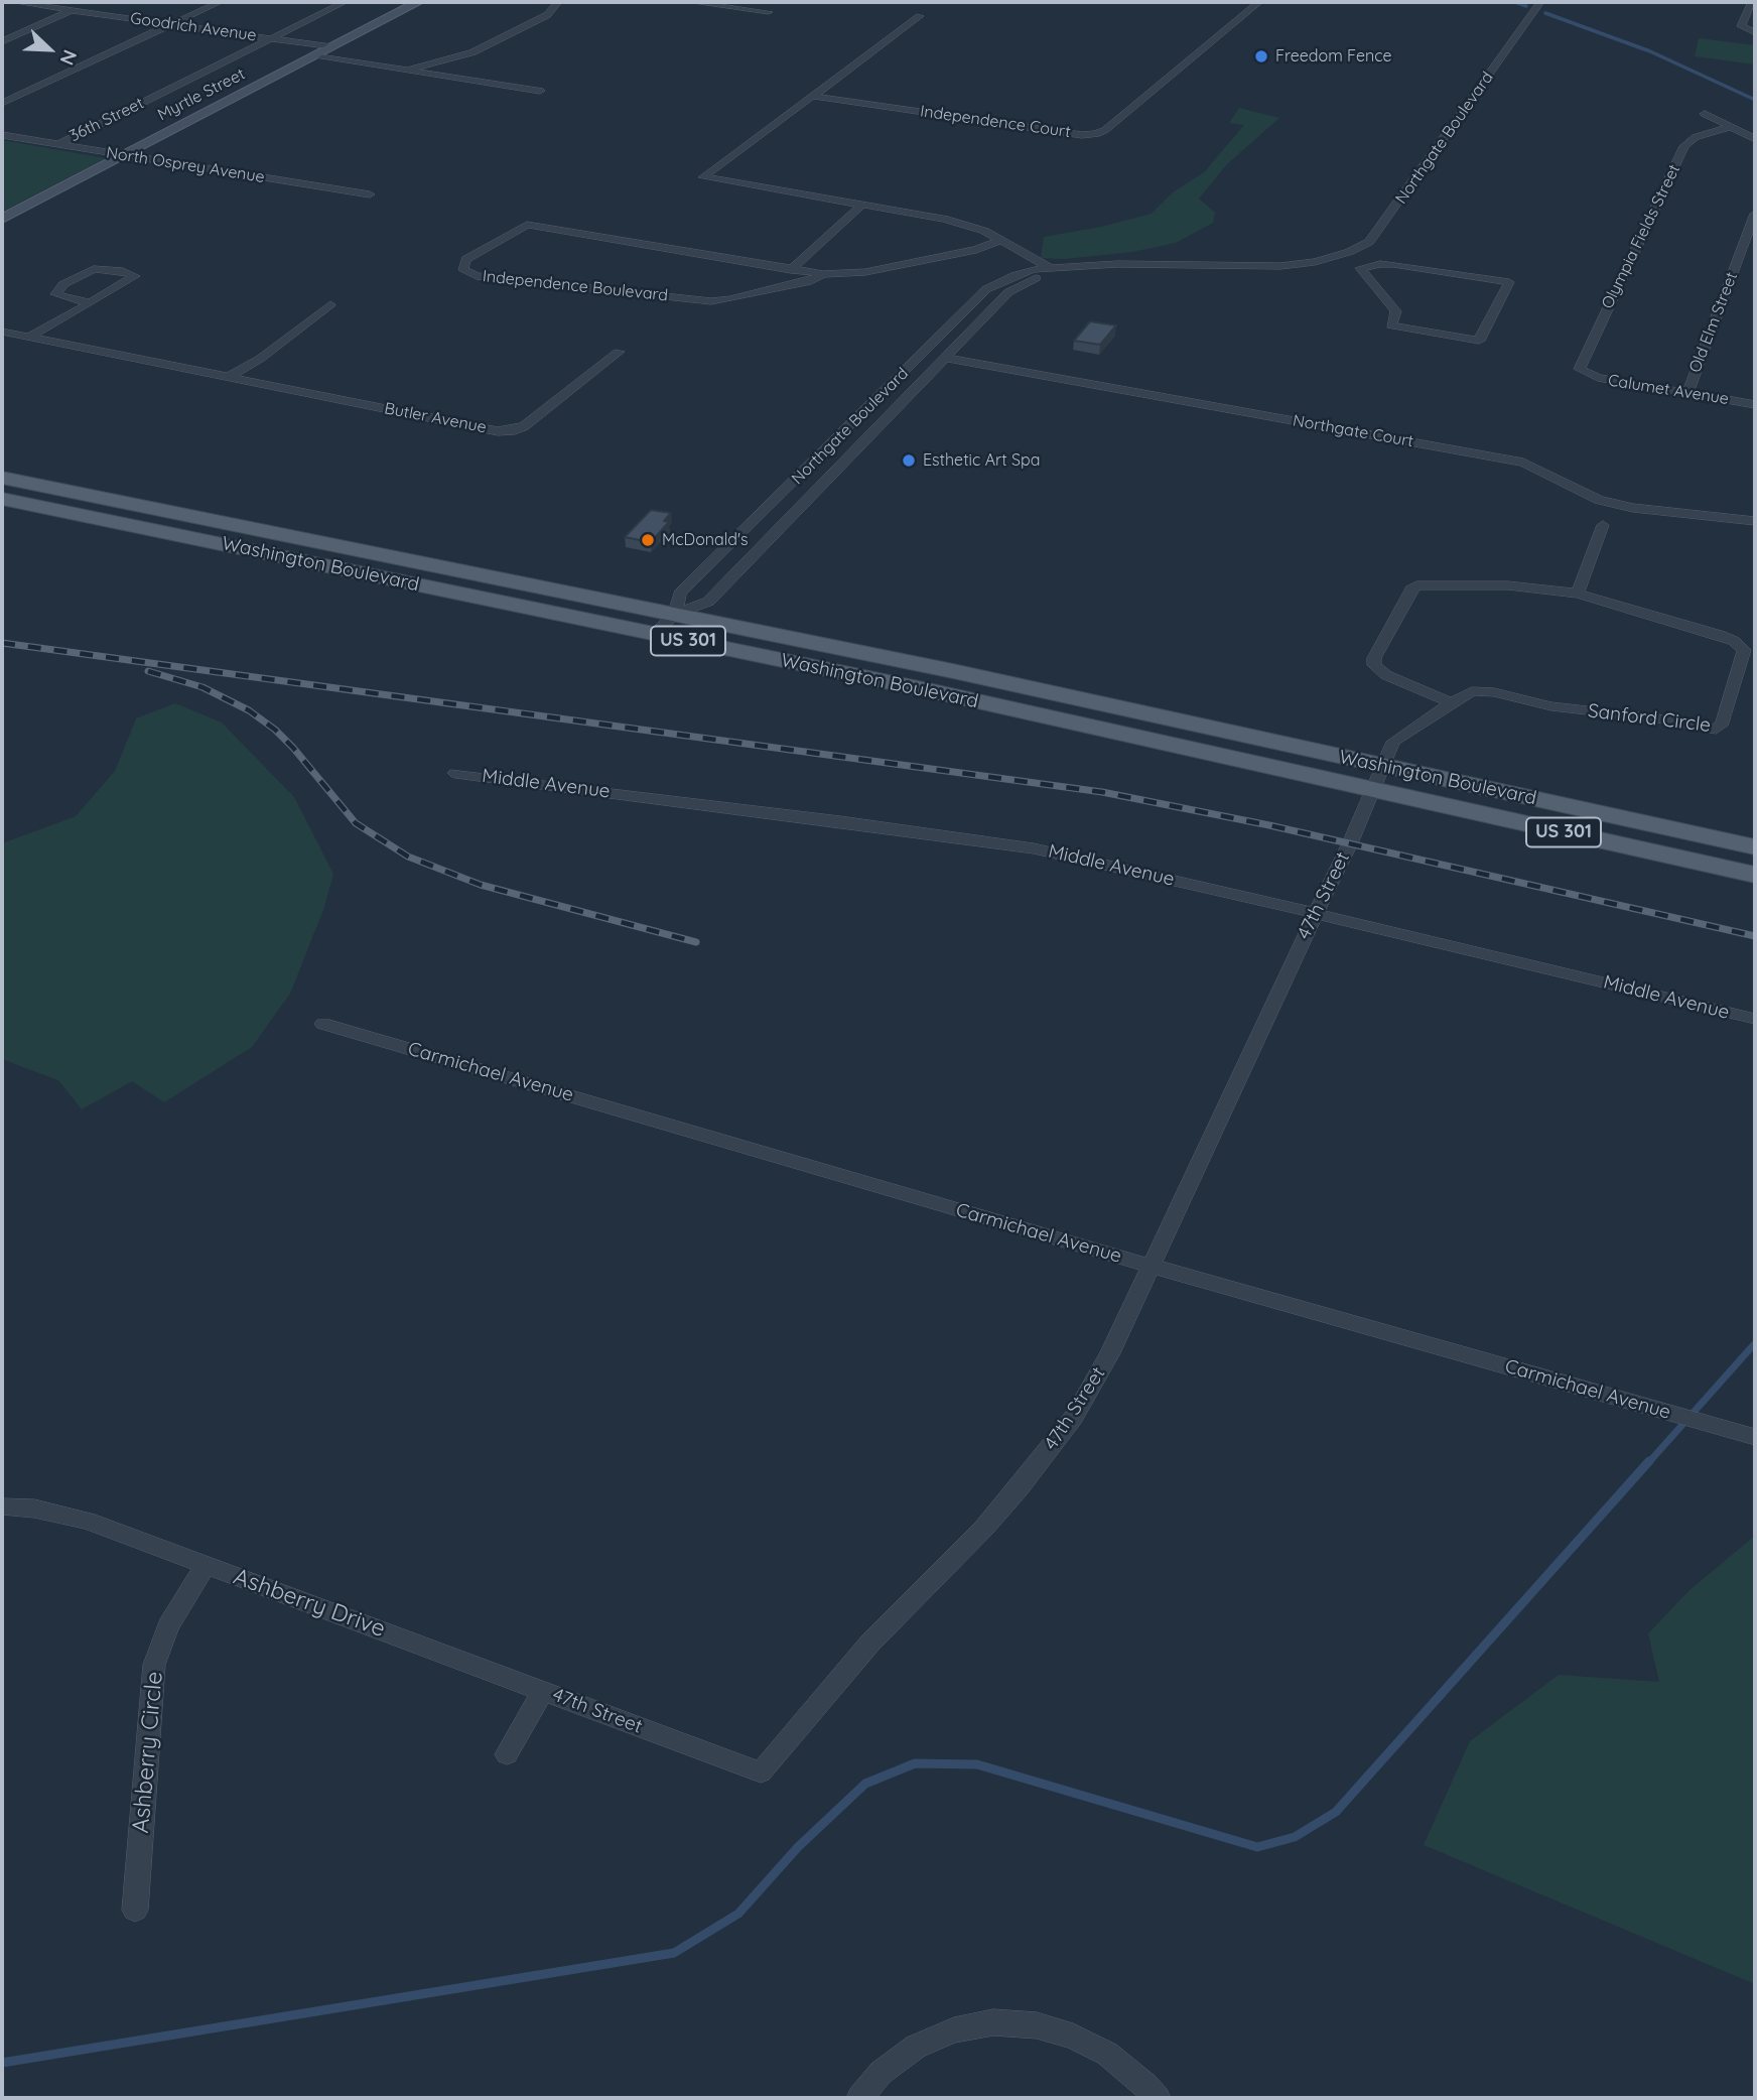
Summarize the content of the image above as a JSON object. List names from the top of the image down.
{
  "streets": {
    "main road": ["Washington Boulevard", "US 301"],
    "street": [
      "Goodrich Avenue",
      "Myrtle Street",
      "36th Street",
      "Independence Court",
      "Northgate Boulevard",
      "North Osprey Avenue",
      "Olympia Fields Street",
      "Independence Boulevard",
      "Old Elm Street",
      "Calumet Avenue",
      "Butler Avenue",
      "Northgate Court",
      "Sanford Circle",
      "Middle Avenue",
      "47th Street",
      "Carmichael Avenue",
      "Ashberry Drive",
      "Ashberry Circle"
    ]
  },
  "crossings": [
    ["Goodrich Avenue", "Myrtle Street"],
    ["Goodrich Avenue", "36th Street"],
    ["Myrtle Street", "North Osprey Avenue"],
    ["36th Street", "North Osprey Avenue"],
    ["Northgate Boulevard", "Northgate Court"],
    ["Northgate Boulevard", "Washington Boulevard"],
    ["Olympia Fields Street", "Calumet Avenue"],
    ["Old Elm Street", "Calumet Avenue"],
    ["Washington Boulevard", "Sanford Circle"],
    ["Washington Boulevard", "47th Street"],
    ["Sanford Circle", "47th Street"],
    ["Middle Avenue", "47th Street"],
    ["47th Street", "Carmichael Avenue"],
    ["47th Street", "Ashberry Drive"],
    ["Ashberry Drive", "Ashberry Circle"]
  ],
  "places": ["Freedom Fence", "Esthetic Art Spa", "McDonald's"],
  "north": "bottom right"
}
